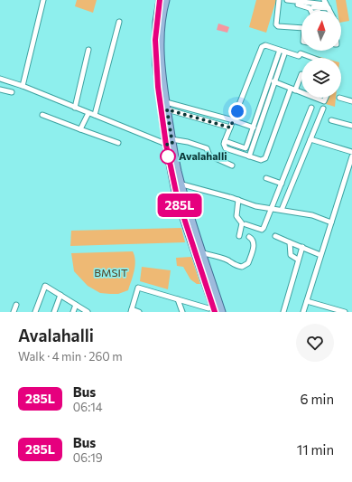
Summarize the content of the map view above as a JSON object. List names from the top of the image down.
{
  "parks": ["BMSIT"],
  "places": ["Avalahalli"],
  "lines": ["bus line 285L"],
  "north": "top",
  "page": {
    "on_map": "285L",
    "heading": ["Avalahalli", "Walk · 4 min · 260 m"],
    "list": [
      {
        "mark": "285L",
        "name": "Bus",
        "note": "06:14",
        "value": "6 min"
      },
      {
        "mark": "285L",
        "name": "Bus",
        "note": "06:19",
        "value": "11 min"
      }
    ]
  }
}
